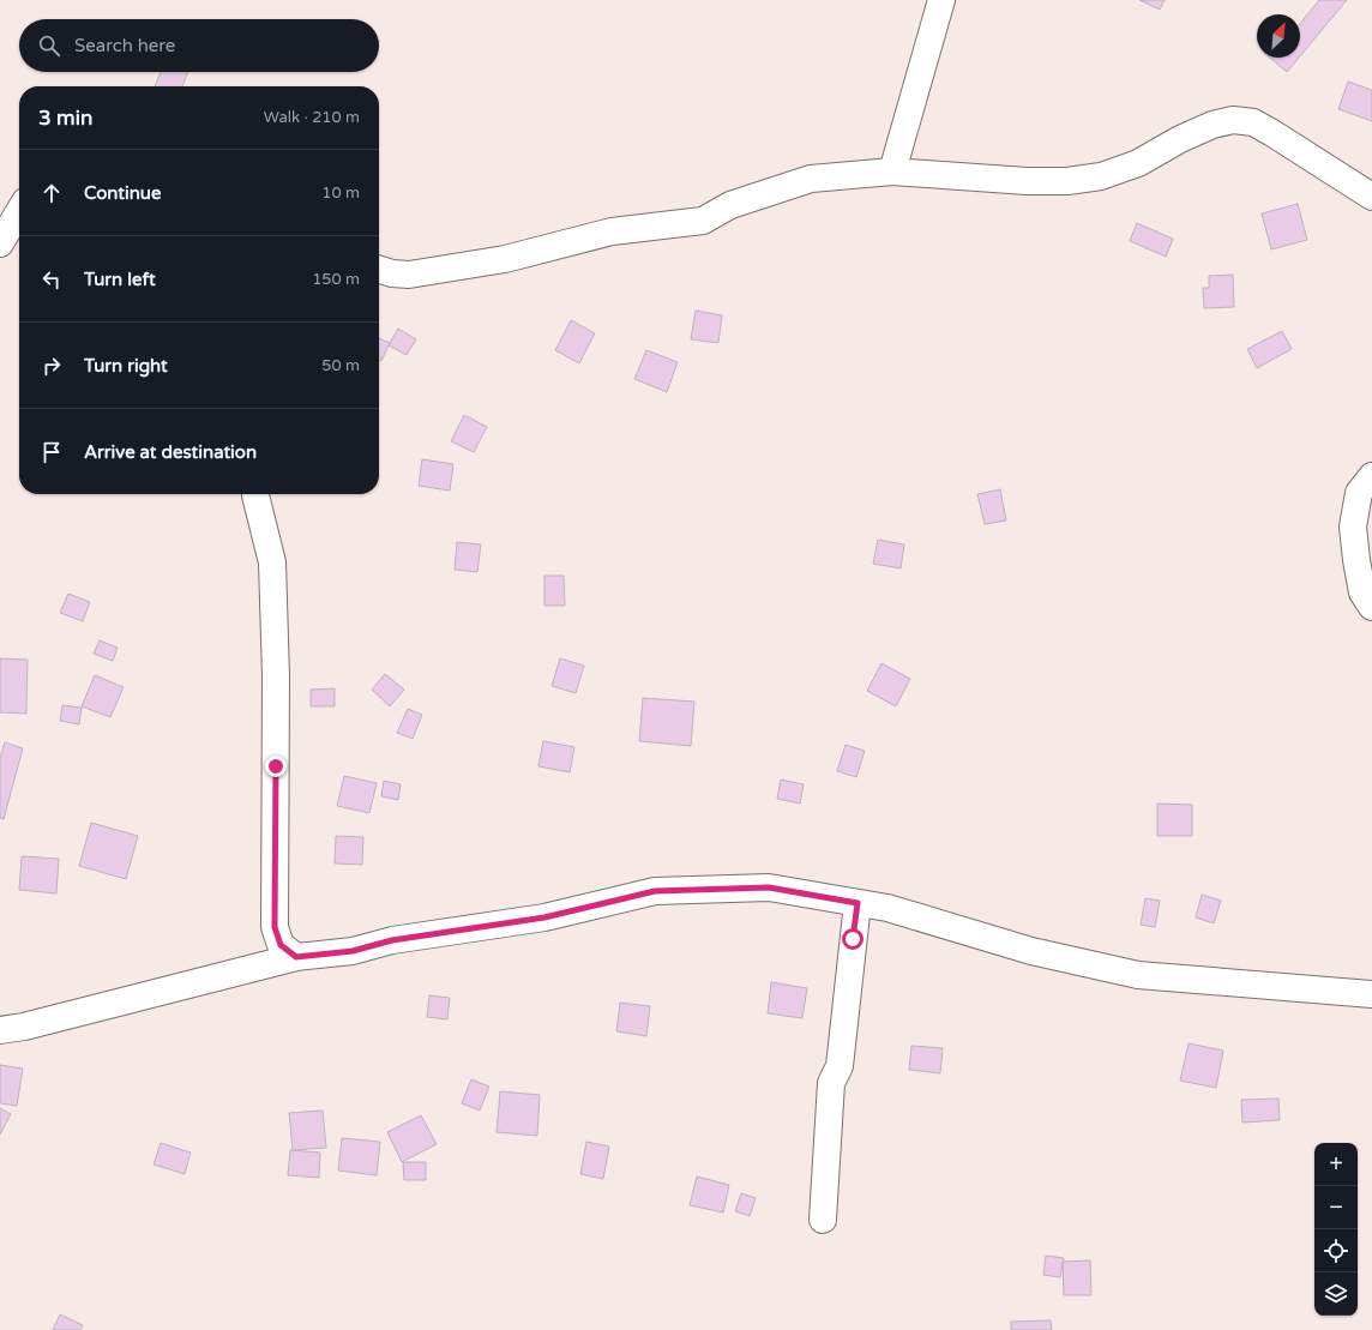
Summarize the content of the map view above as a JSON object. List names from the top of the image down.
{
  "north": "top right",
  "page": {
    "search": "Search here",
    "heading": ["3 min", "Walk · 210 m"],
    "list": [
      ["Continue", "10 m"],
      ["Turn left", "150 m"],
      ["Turn right", "50 m"],
      "Arrive at destination"
    ],
    "map_buttons": ["+", "−"]
  }
}
